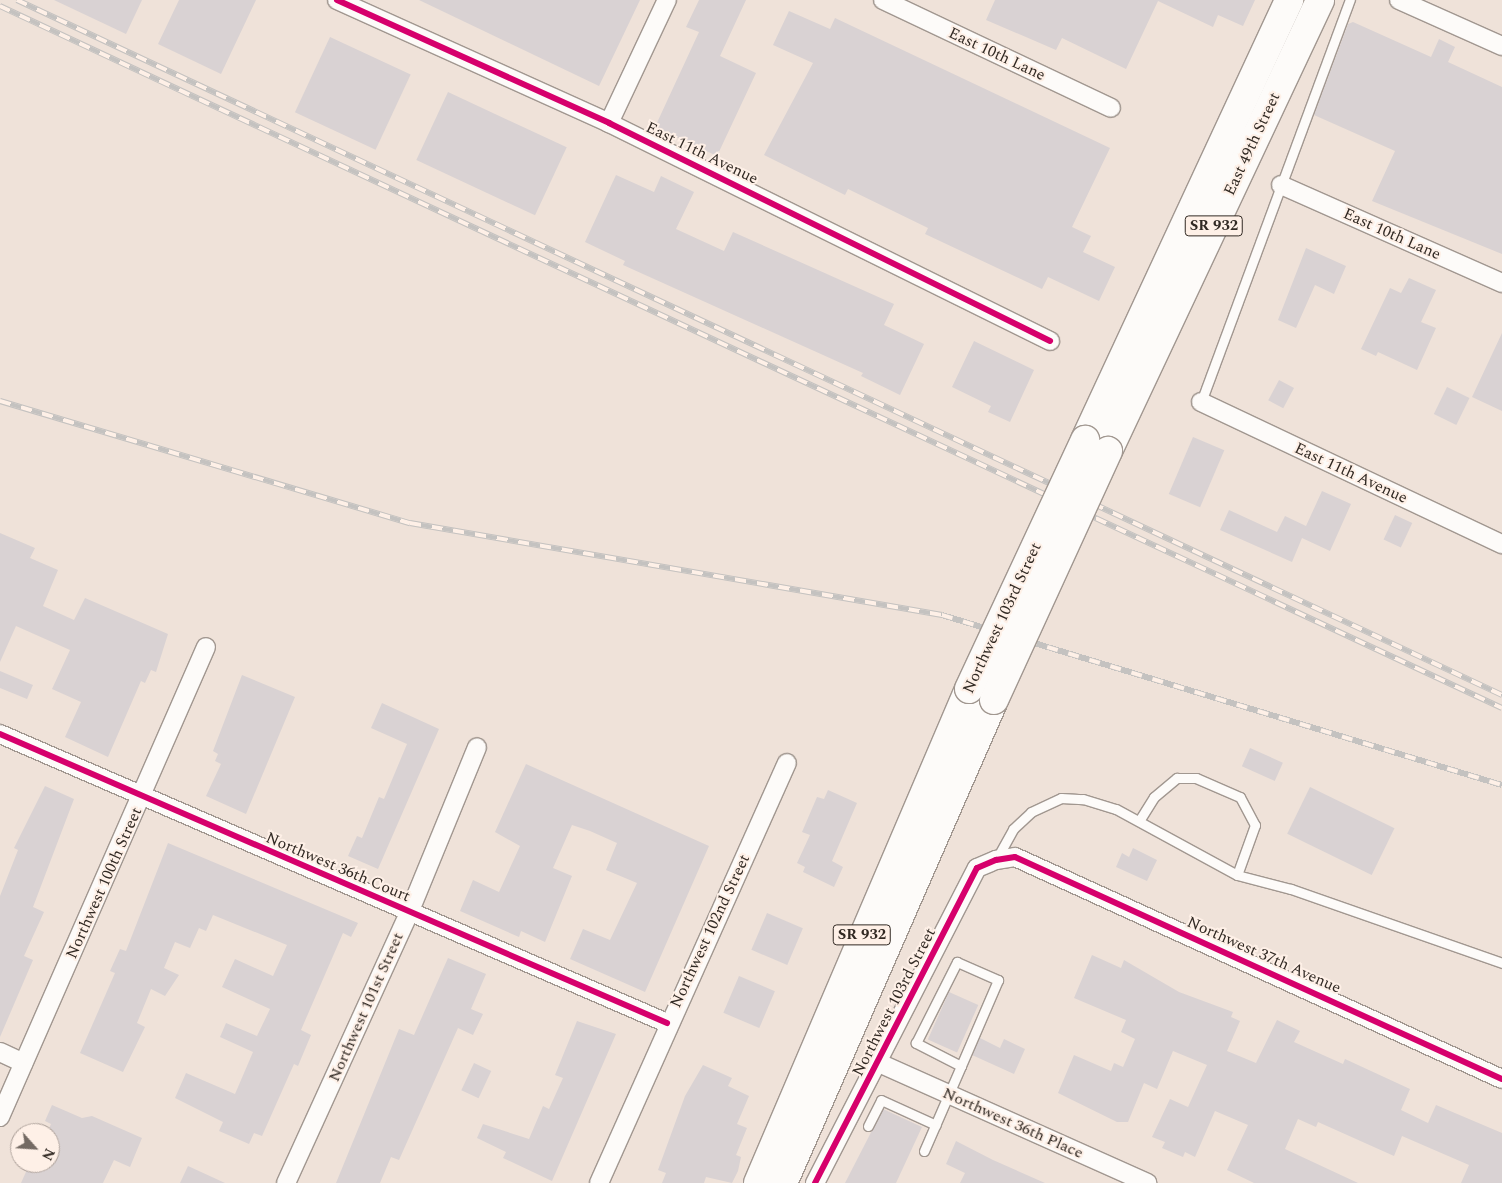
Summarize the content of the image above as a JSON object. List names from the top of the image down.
{
  "streets": {
    "main road": ["East 49th Street", "SR 932", "Northwest 103rd Street"],
    "street": [
      "East 10th Lane",
      "East 11th Avenue",
      "Northwest 36th Court",
      "Northwest 100th Street",
      "Northwest 102nd Street",
      "Northwest 37th Avenue",
      "Northwest 101st Street",
      "Northwest 36th Place"
    ]
  },
  "crossings": [
    ["East 49th Street", "Northwest 103rd Street"],
    ["Northwest 103rd Street", "Northwest 37th Avenue"],
    ["Northwest 103rd Street", "Northwest 36th Place"],
    ["Northwest 36th Court", "Northwest 100th Street"],
    ["Northwest 36th Court", "Northwest 102nd Street"],
    ["Northwest 36th Court", "Northwest 101st Street"]
  ],
  "north": "bottom right"
}
